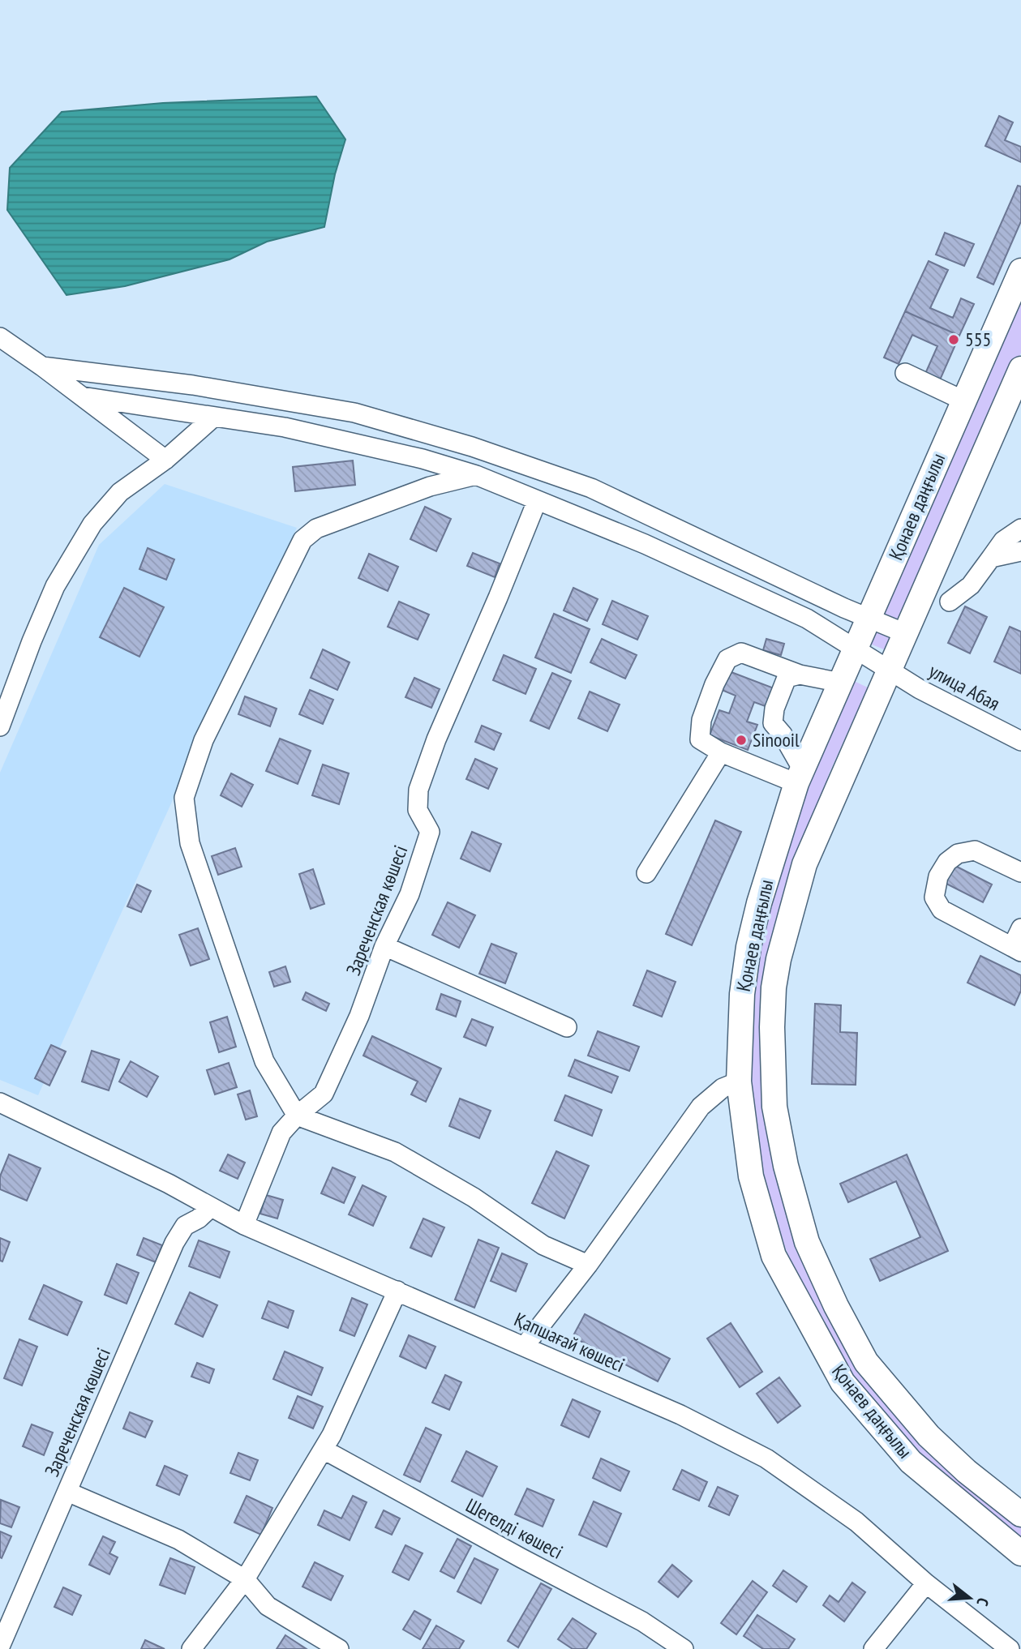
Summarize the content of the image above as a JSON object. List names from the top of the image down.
{
  "streets": {
    "main road": ["Қонаев даңғылы"],
    "street": [
      "улица Абая",
      "Зареченская көшесі",
      "Қапшағай көшесі",
      "Шегелді көшесі"
    ]
  },
  "crossings": [
    ["Қонаев даңғылы", "улица Абая"],
    ["улица Абая", "Зареченская көшесі"],
    ["Зареченская көшесі", "Қапшағай көшесі"]
  ],
  "places": ["555", "Sinooil"],
  "north": "right"
}
